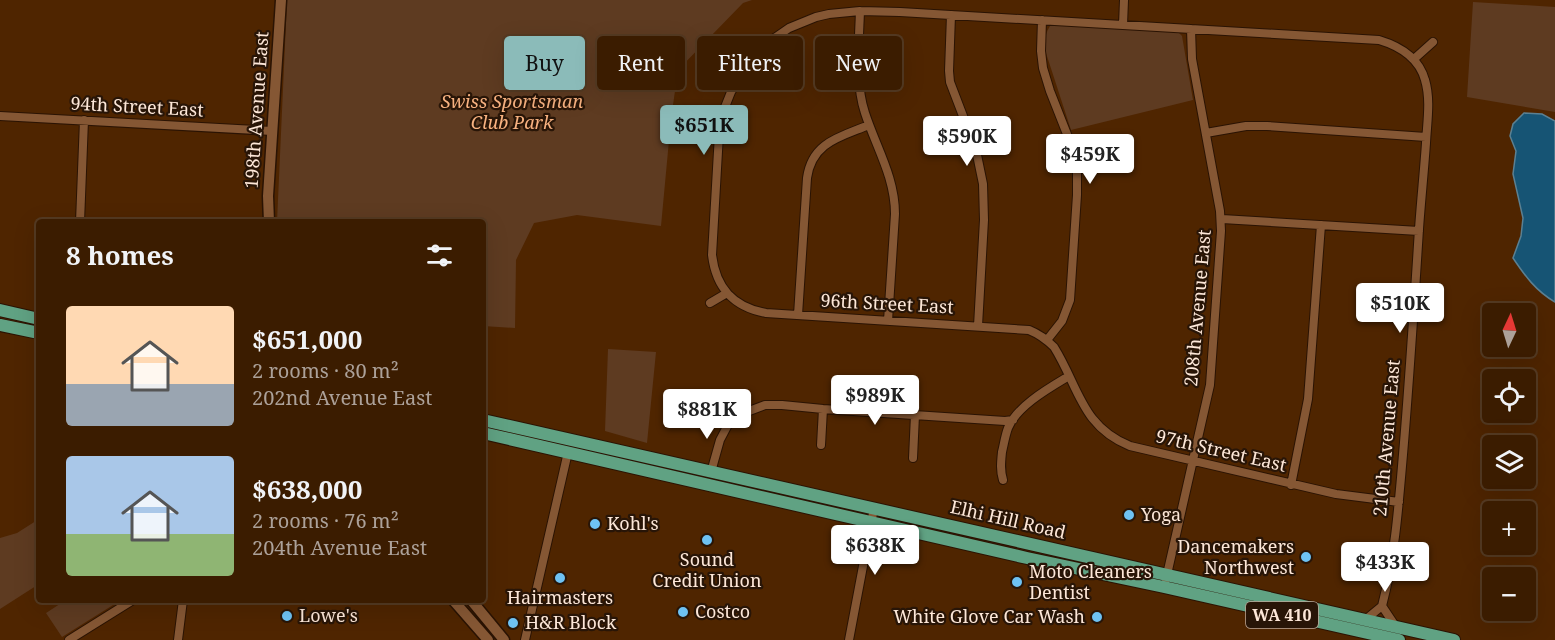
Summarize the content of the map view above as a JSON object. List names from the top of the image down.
{
  "streets": {
    "main road": ["Elhi Hill Road", "WA 410"],
    "street": [
      "94th Street East",
      "198th Avenue East",
      "96th Street East",
      "208th Avenue East",
      "210th Avenue East",
      "97th Street East"
    ]
  },
  "crossings": [
    ["94th Street East", "198th Avenue East"],
    ["96th Street East", "97th Street East"],
    ["208th Avenue East", "97th Street East"],
    ["208th Avenue East", "Elhi Hill Road"],
    ["210th Avenue East", "97th Street East"]
  ],
  "parks": ["Swiss Sportsman Club Park"],
  "places": [
    "Yoga",
    "Kohl's",
    "Sound Credit Union",
    "Dancemakers Northwest",
    "Hairmasters",
    "Moto Cleaners Dentist",
    "Costco",
    "Lowe's",
    "White Glove Car Wash",
    "H&R Block"
  ],
  "north": "top",
  "page": {
    "chip": [
      "Buy",
      "Rent",
      "Filters",
      "New"
    ],
    "price": [
      "$651K",
      "$590K",
      "$459K",
      "$510K",
      "$989K",
      "$881K",
      "$638K",
      "$433K"
    ],
    "heading": "8 homes",
    "list": [
      {
        "name": "$651,000",
        "note": "2 rooms · 80 m² · 202nd Avenue East"
      },
      {
        "name": "$638,000",
        "note": "2 rooms · 76 m² · 204th Avenue East"
      }
    ],
    "map_buttons": ["+", "−"]
  }
}
